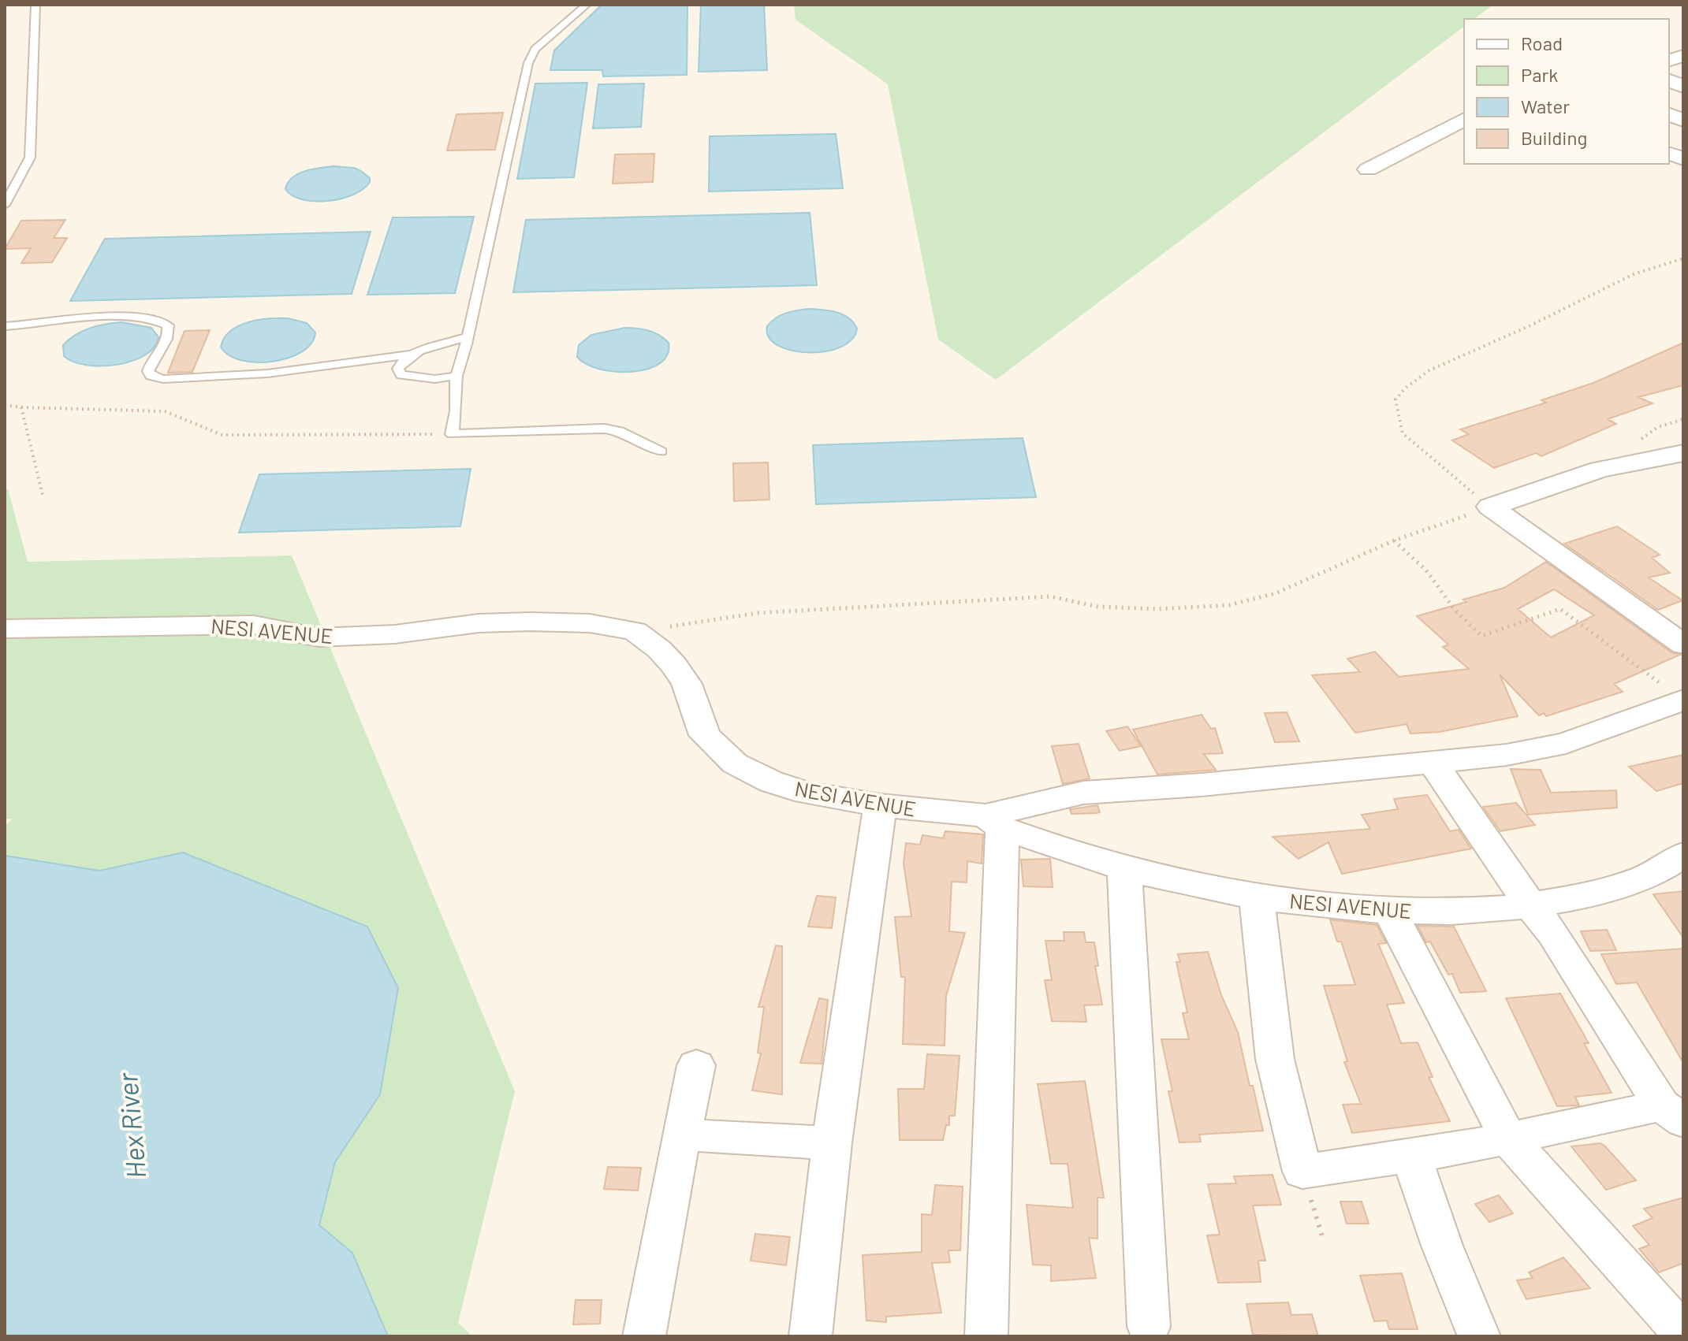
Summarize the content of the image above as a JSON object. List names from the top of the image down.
{
  "streets": {
    "street": ["NESI AVENUE"]
  },
  "water": ["Hex River"],
  "legend": [
    "Road",
    "Park",
    "Water",
    "Building"
  ]
}
